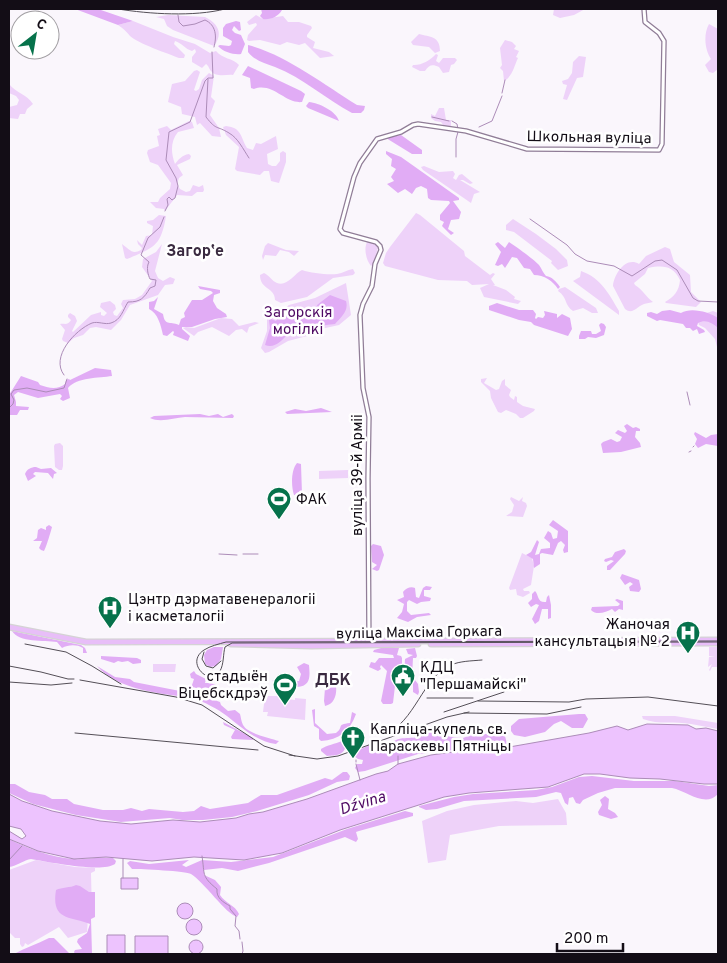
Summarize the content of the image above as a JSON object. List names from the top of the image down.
{
  "streets": {
    "main road": ["вуліца Максіма Горкага"],
    "street": ["Школьная вуліца", "вуліца 39-й Арміі"]
  },
  "crossings": [
    ["Школьная вуліца", "вуліца 39-й Арміі"],
    ["вуліца 39-й Арміі", "вуліца Максіма Горкага"]
  ],
  "districts": ["Загорʼе", "ДБК"],
  "water": ["Dźvina"],
  "parks": ["Загорскія могілкі"],
  "places": {
    "sports": ["ФАК", "стадыён Віцебскдрэў"],
    "hospital": ["Цэнтр дэрматавенералогіі і касметалогіі", "Жаночая кансультацыя № 2"],
    "public building": ["КДЦ \"Першамайскі\""],
    "church": ["Капліца-купель св. Параскевы Пятніцы"]
  },
  "scale_bar": "200 m",
  "north": "top right"
}
